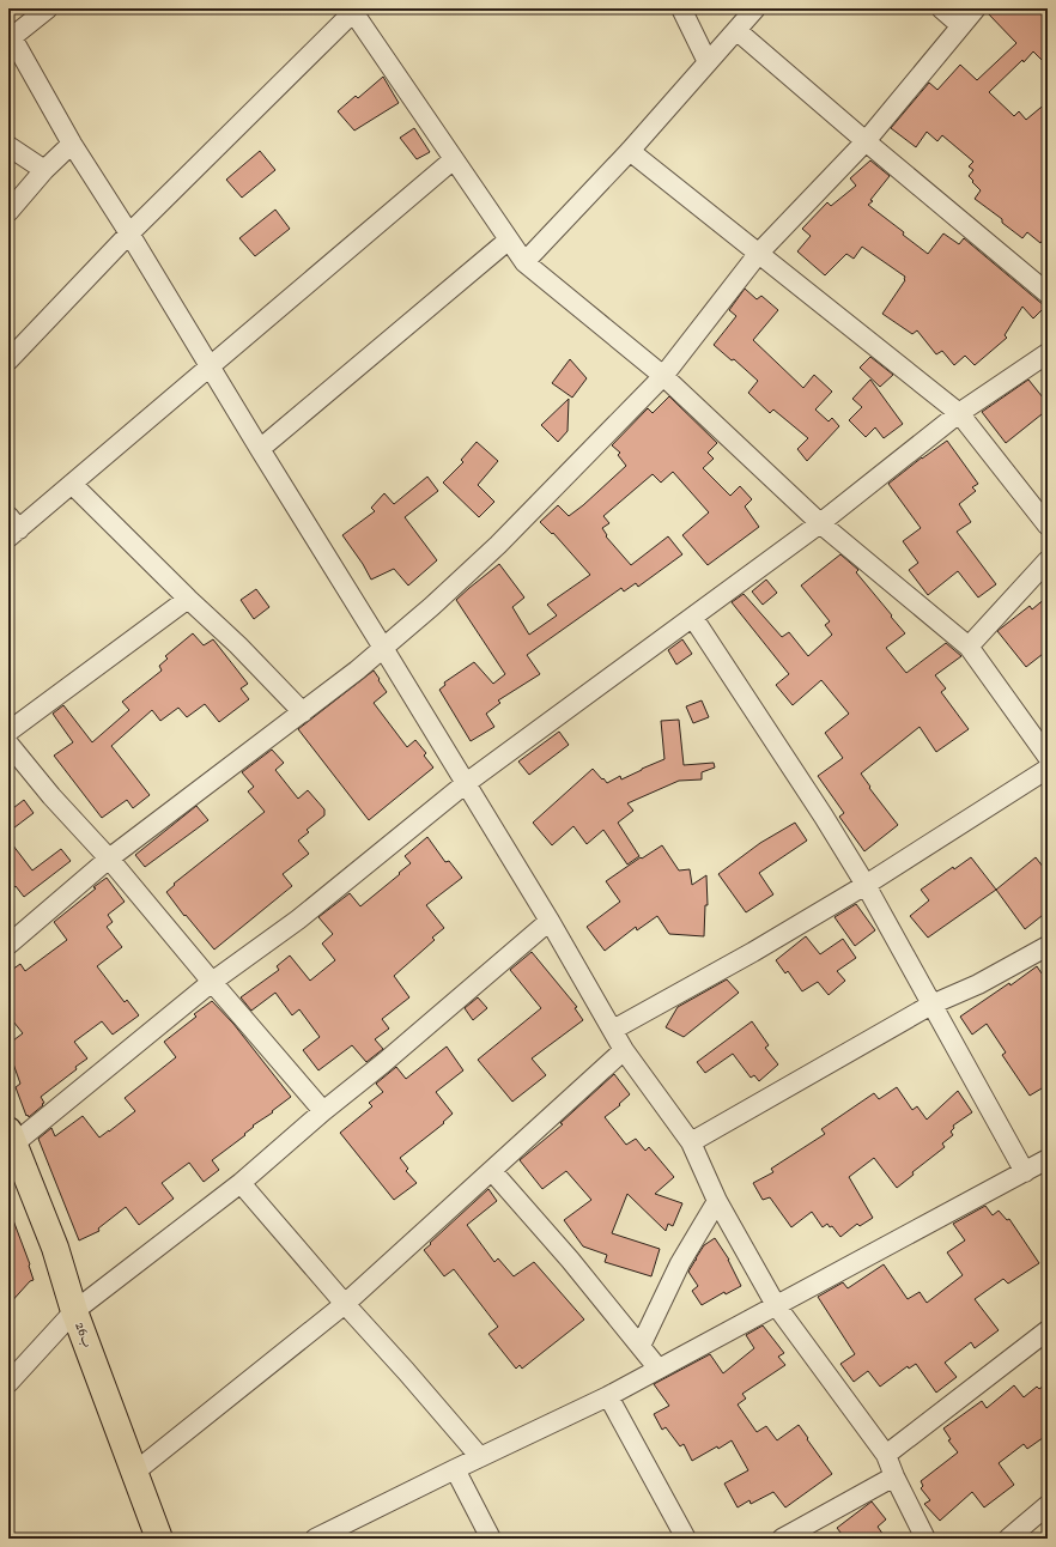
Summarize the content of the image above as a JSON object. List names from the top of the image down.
{
  "streets": {
    "highway": ["26ب"]
  }
}
